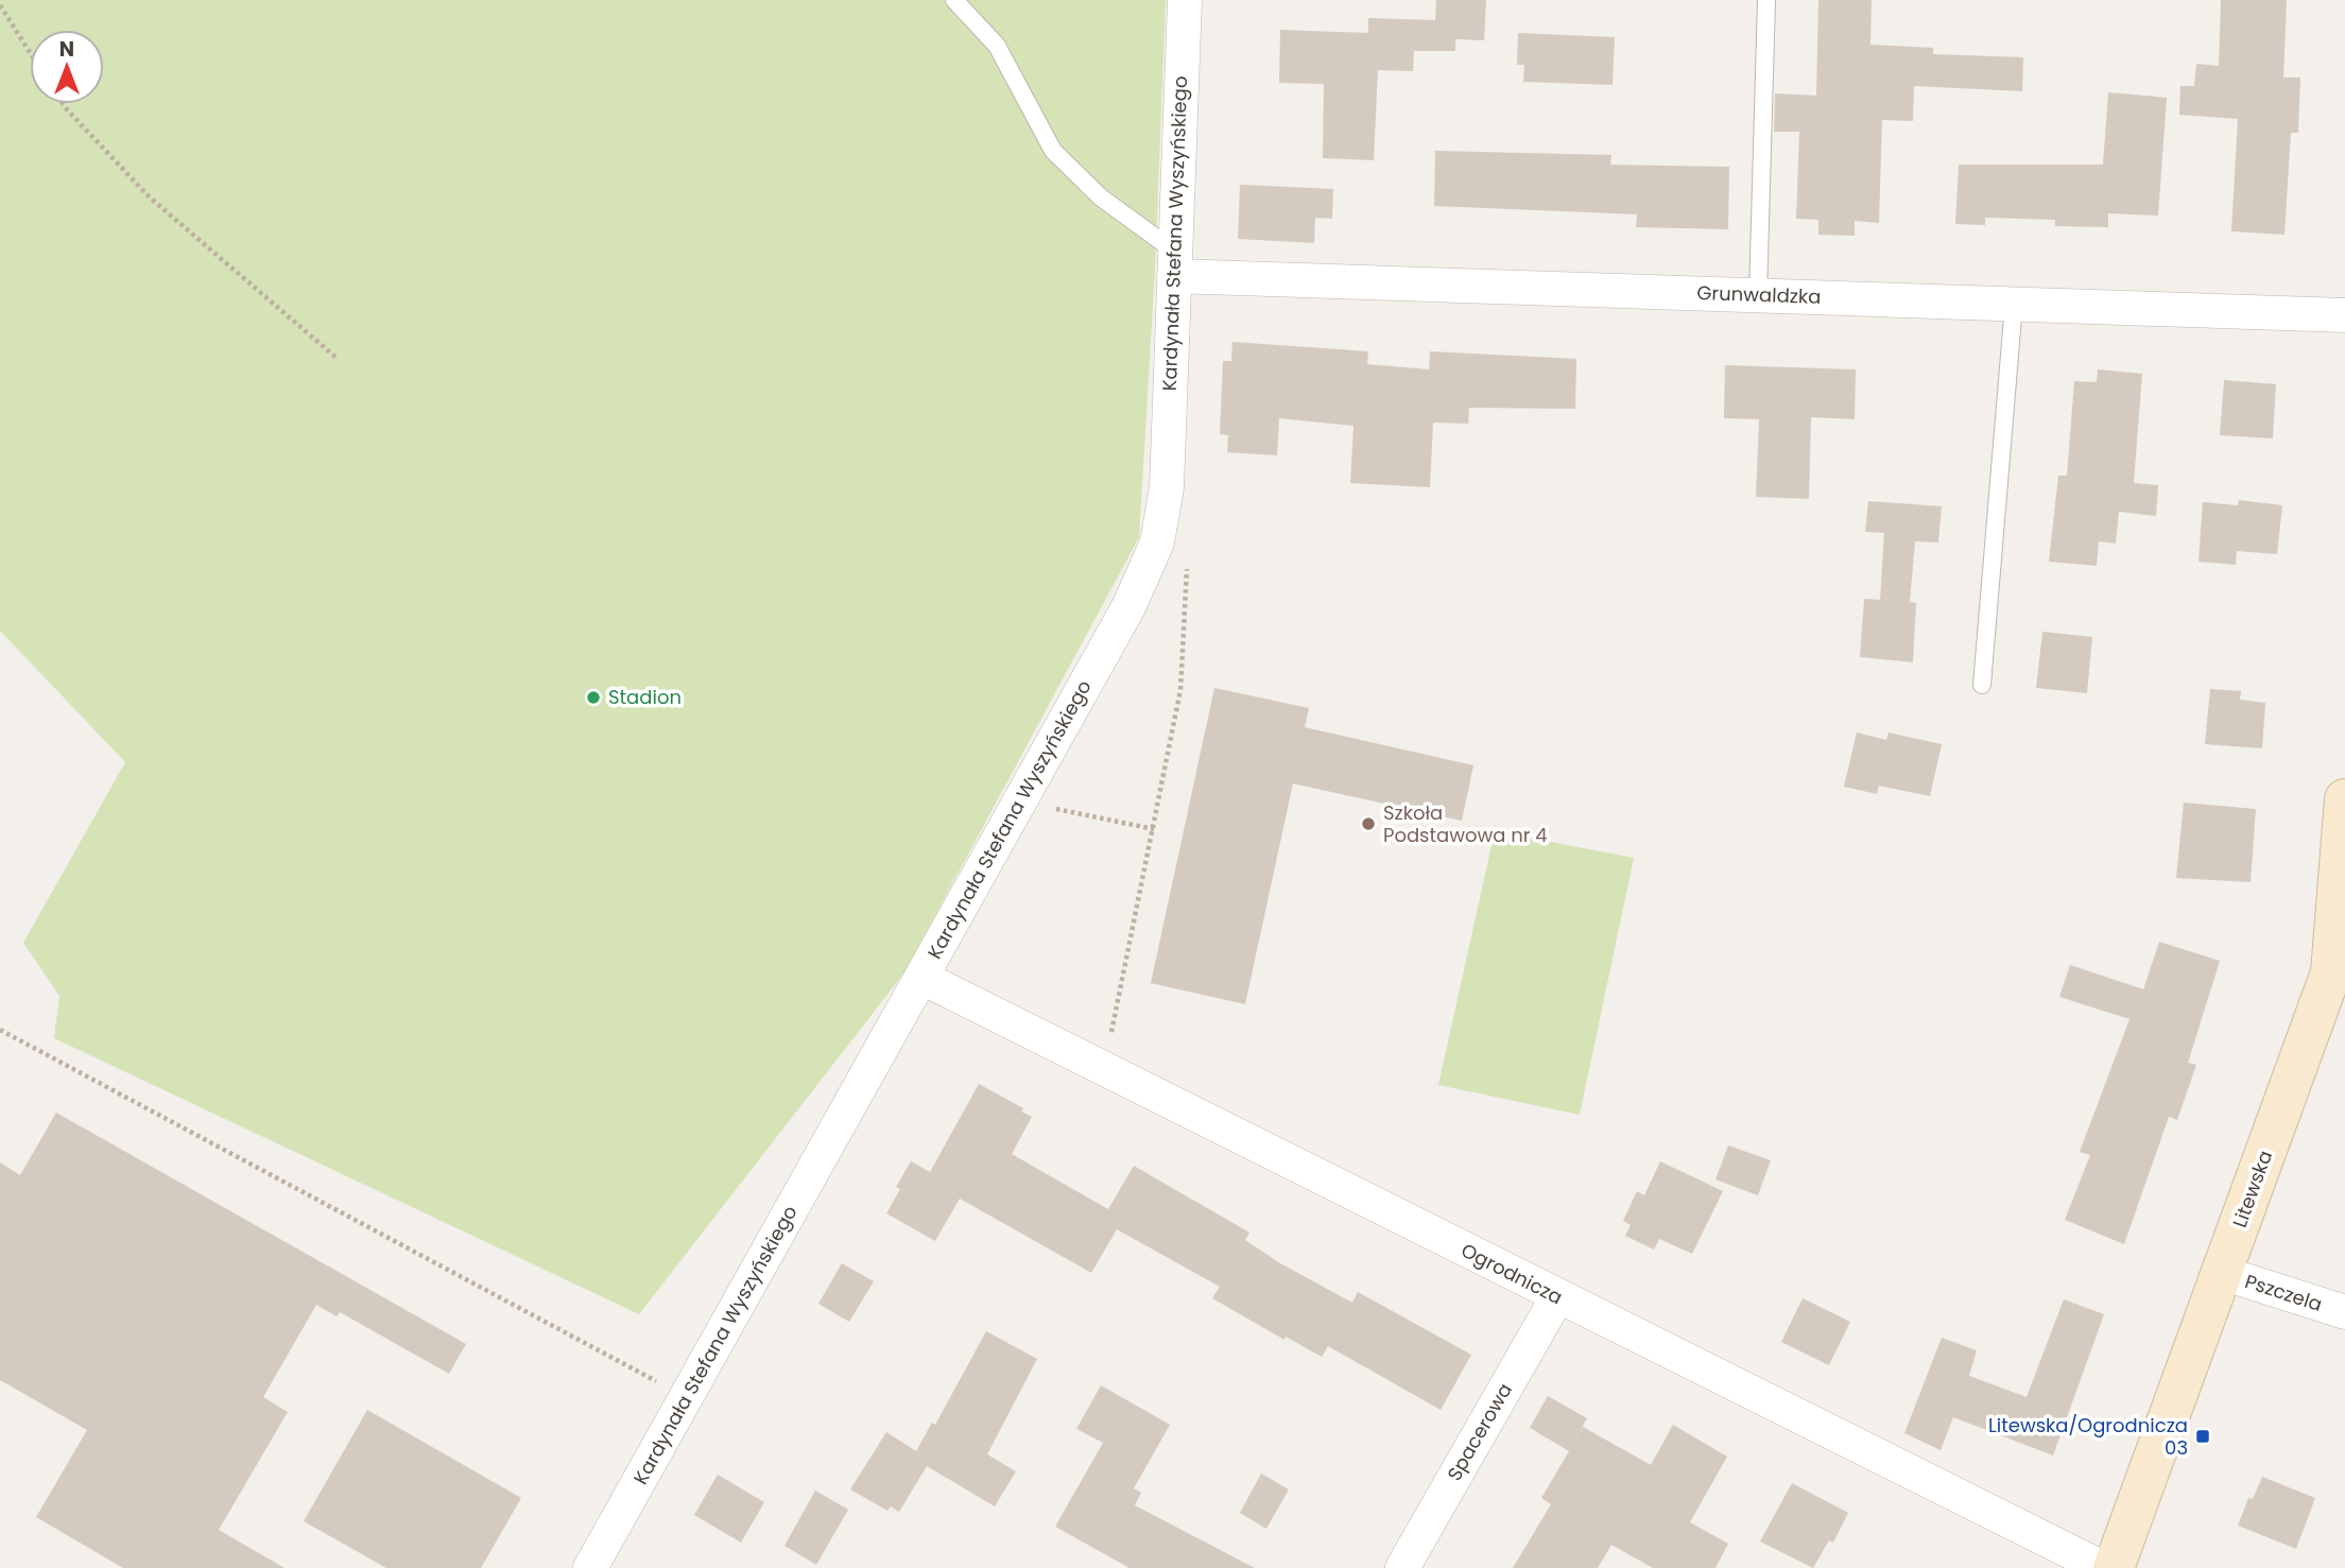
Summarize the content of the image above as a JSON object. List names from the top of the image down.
{
  "streets": {
    "main road": ["Litewska"],
    "street": [
      "Kardynała Stefana Wyszyńskiego",
      "Grunwaldzka",
      "Ogrodnicza",
      "Pszczela",
      "Spacerowa"
    ]
  },
  "crossings": [
    ["Kardynała Stefana Wyszyńskiego", "Grunwaldzka"],
    ["Kardynała Stefana Wyszyńskiego", "Ogrodnicza"],
    ["Litewska", "Pszczela"],
    ["Ogrodnicza", "Spacerowa"]
  ],
  "places": {
    "other": ["Stadion", "Szkoła Podstawowa nr 4"],
    "transit": ["Litewska/Ogrodnicza 03"]
  },
  "north": "top"
}
